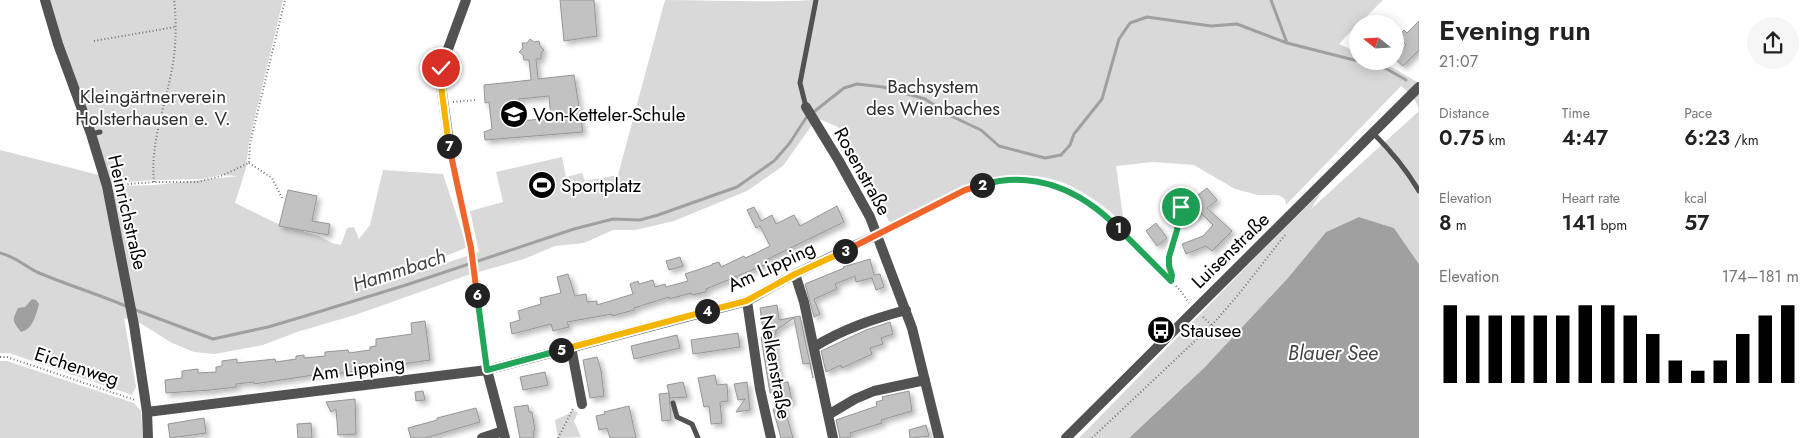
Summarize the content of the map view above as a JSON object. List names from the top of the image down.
{
  "streets": {
    "street": [
      "Rosenstraße",
      "Heinrichstraße",
      "Luisenstraße",
      "Am Lipping",
      "Nelkenstraße"
    ],
    "path": ["Eichenweg"]
  },
  "crossings": [
    ["Rosenstraße", "Am Lipping"],
    ["Heinrichstraße", "Am Lipping"],
    ["Heinrichstraße", "Eichenweg"],
    ["Am Lipping", "Eichenweg"],
    ["Am Lipping", "Nelkenstraße"]
  ],
  "water": ["Hammbach", "Blauer See"],
  "parks": ["Bachsystem des Wienbaches", "Kleingärtnerverein Holsterhausen e. V."],
  "places": {
    "school or university": ["Von-Ketteler-Schule"],
    "sports": ["Sportplatz"],
    "bus stop": ["Stausee"]
  },
  "north": "left",
  "page": {
    "heading": ["Evening run", "21:07"],
    "stats": [
      ["Distance", "0.75 km"],
      ["Time", "4:47"],
      ["Pace", "6:23 /km"],
      ["Elevation", "8 m"],
      ["Heart rate", "141 bpm"],
      ["kcal", "57"]
    ],
    "pins": [
      "7",
      "2",
      "1",
      "3",
      "6",
      "4",
      "5"
    ],
    "chart": ["Elevation", "174–181 m"]
  }
}
